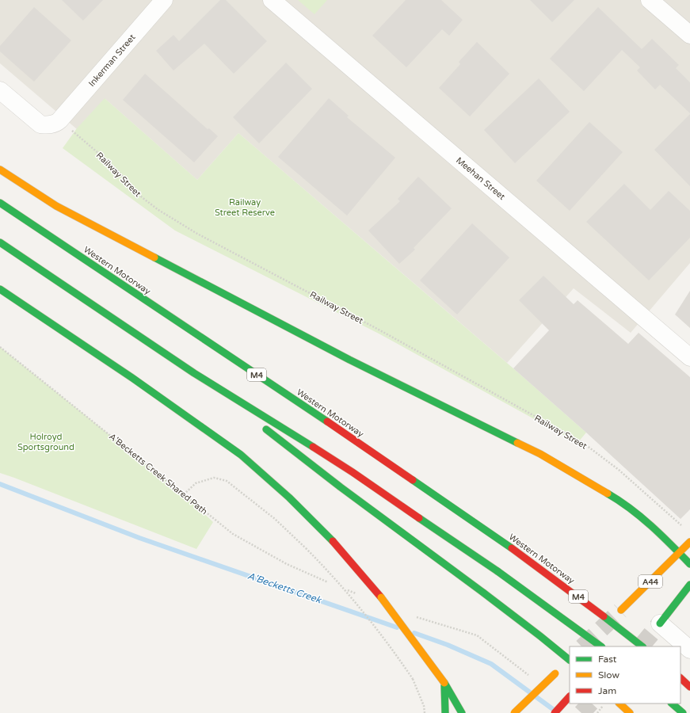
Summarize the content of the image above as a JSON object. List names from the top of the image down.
{
  "streets": {
    "highway": ["Western Motorway", "M4", "A44"],
    "street": ["Inkerman Street", "Meehan Street"],
    "path": ["Railway Street", "A'Becketts Creek Shared Path"]
  },
  "crossings": [
    ["Inkerman Street", "Railway Street"]
  ],
  "water": ["A'Becketts Creek"],
  "parks": ["Railway Street Reserve", "Holroyd Sportsground"],
  "legend": ["Fast", "Slow", "Jam"]
}
